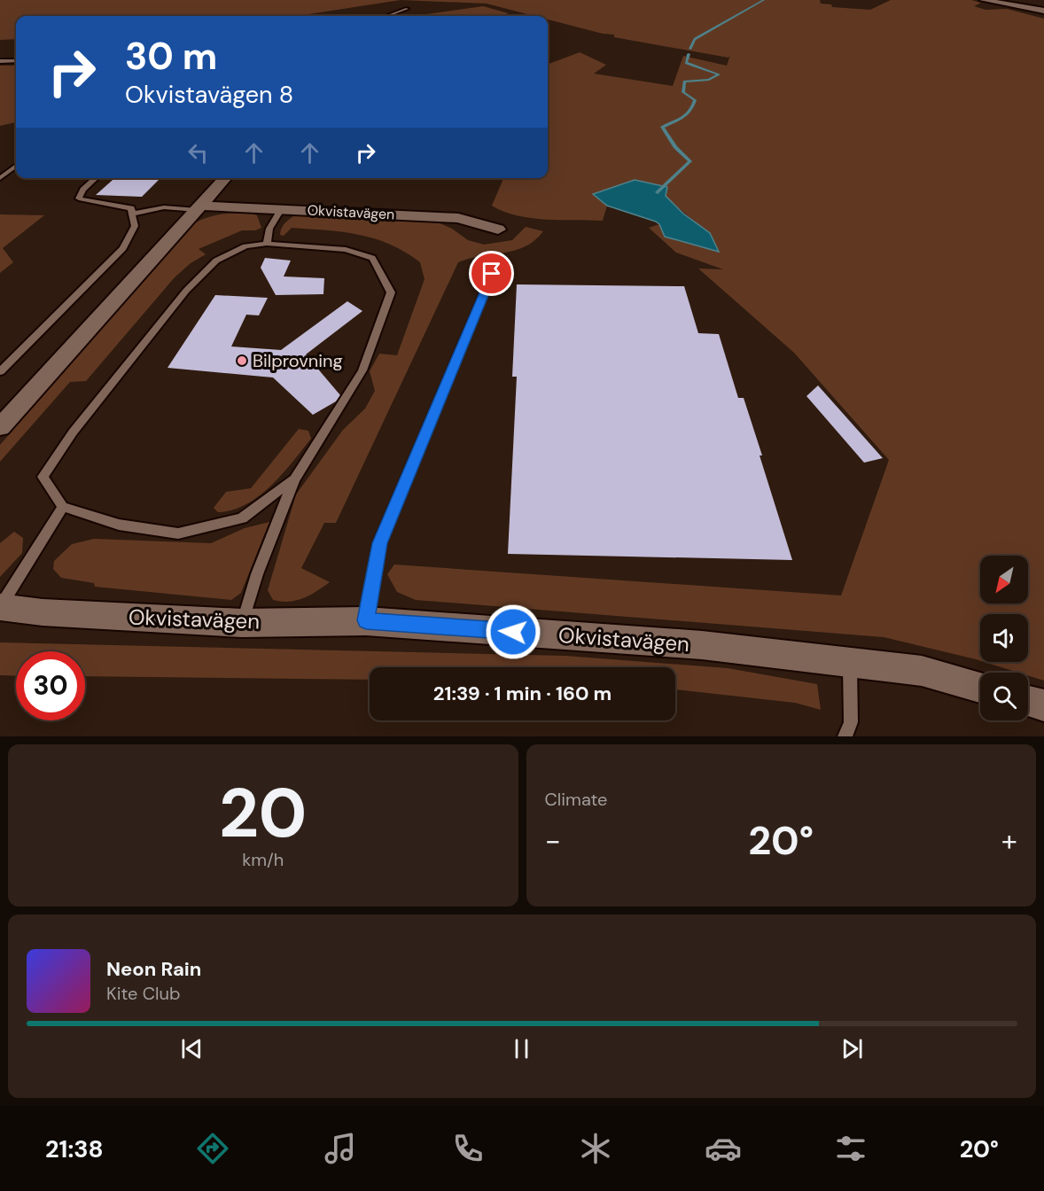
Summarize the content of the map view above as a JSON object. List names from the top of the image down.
{
  "streets": {
    "street": ["Okvistavägen"]
  },
  "places": ["Bilprovning"],
  "north": "bottom left",
  "page": {
    "turn": ["30 m", "Okvistavägen 8"],
    "limit": "30",
    "trip": "21:39 · 1 min · 160 m",
    "tile": [
      ["20", "km/h"],
      "Climate"
    ],
    "heat": ["−", "20°", "+"],
    "song": ["Neon Rain", "Kite Club"],
    "tabs": ["21:38", "20°"]
  }
}
